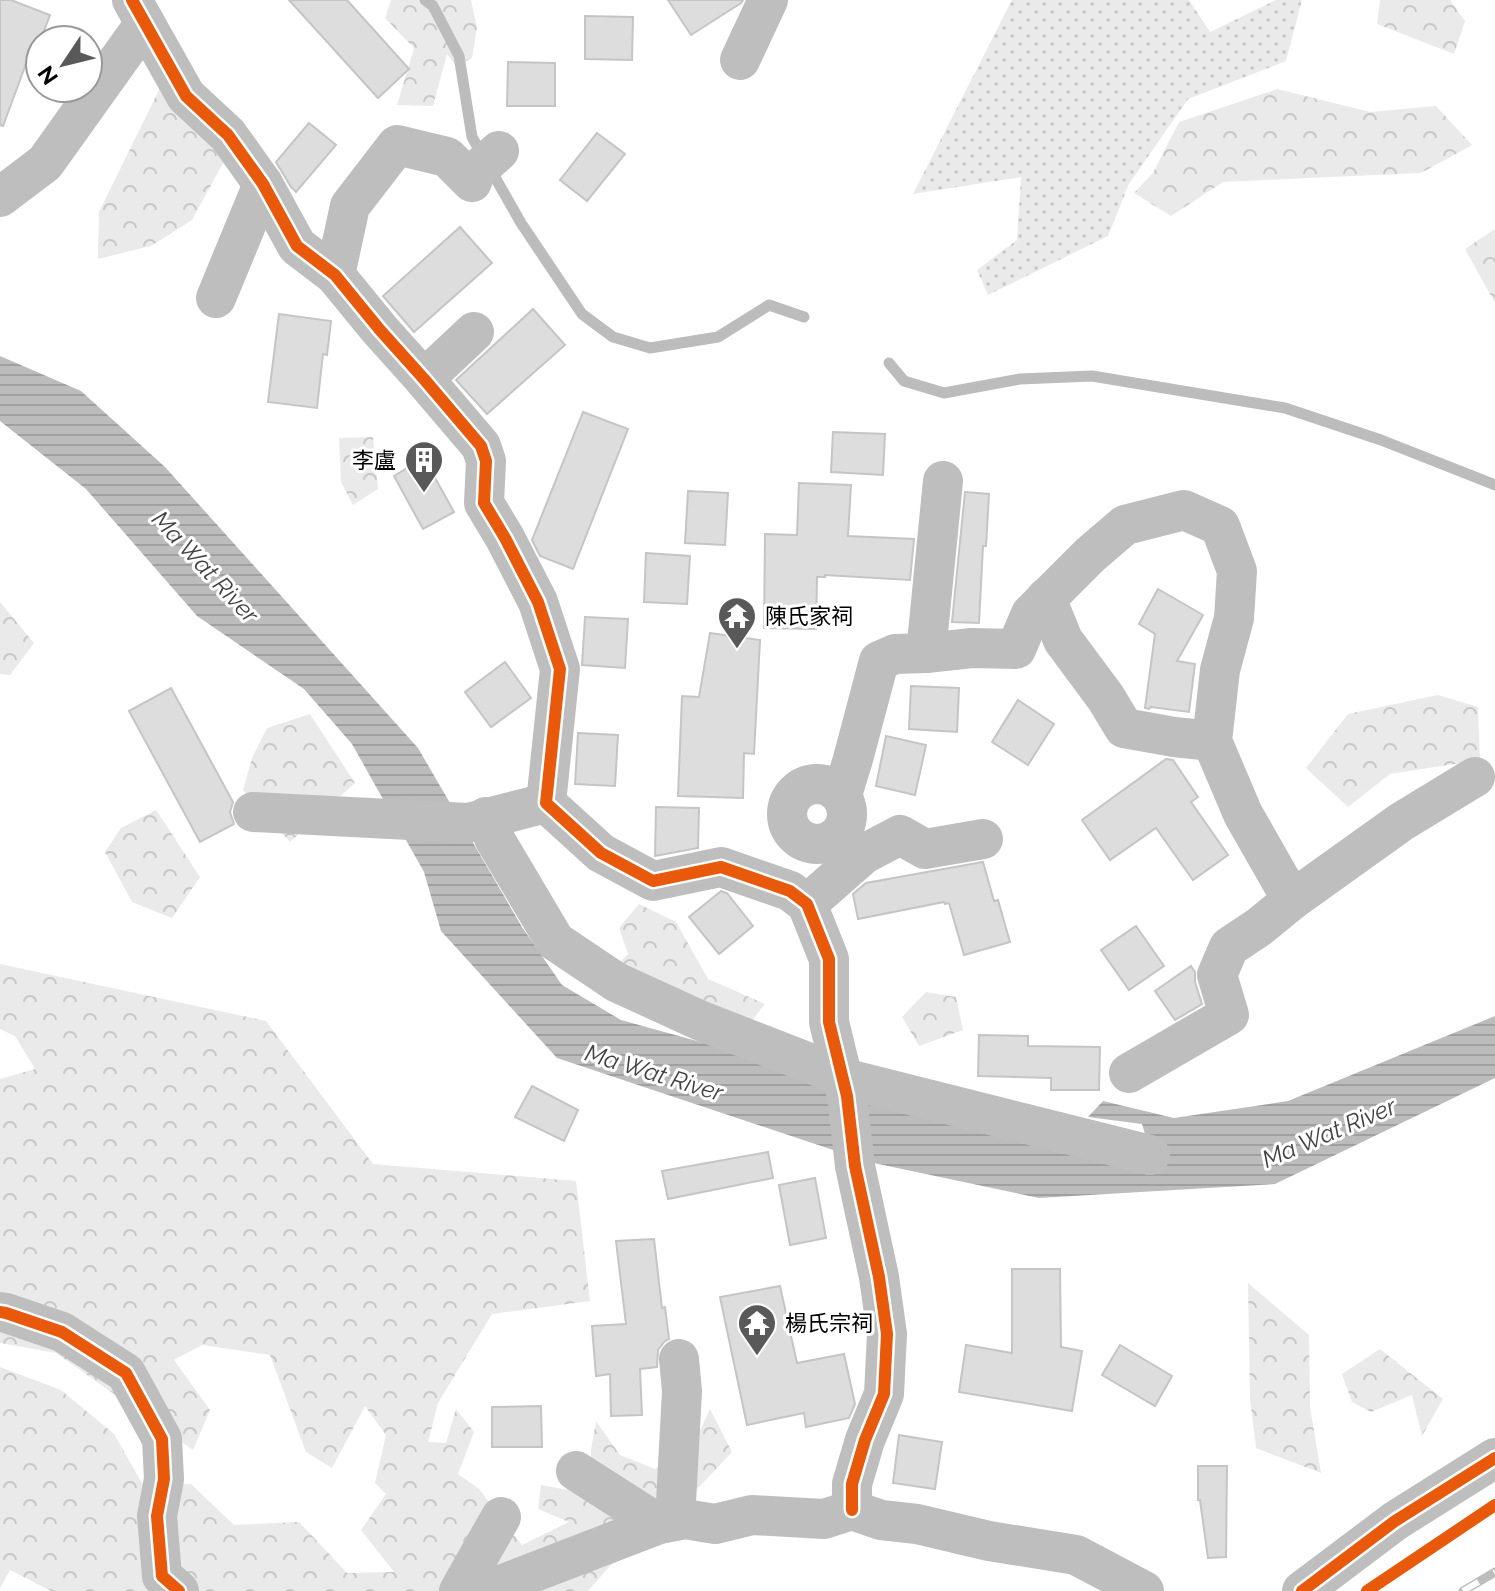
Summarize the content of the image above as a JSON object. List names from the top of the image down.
{
  "water": ["Ma Wat River"],
  "places": {
    "building": ["李盧"],
    "temple": ["陳氏家祠", "楊氏宗祠"]
  },
  "north": "bottom left"
}
